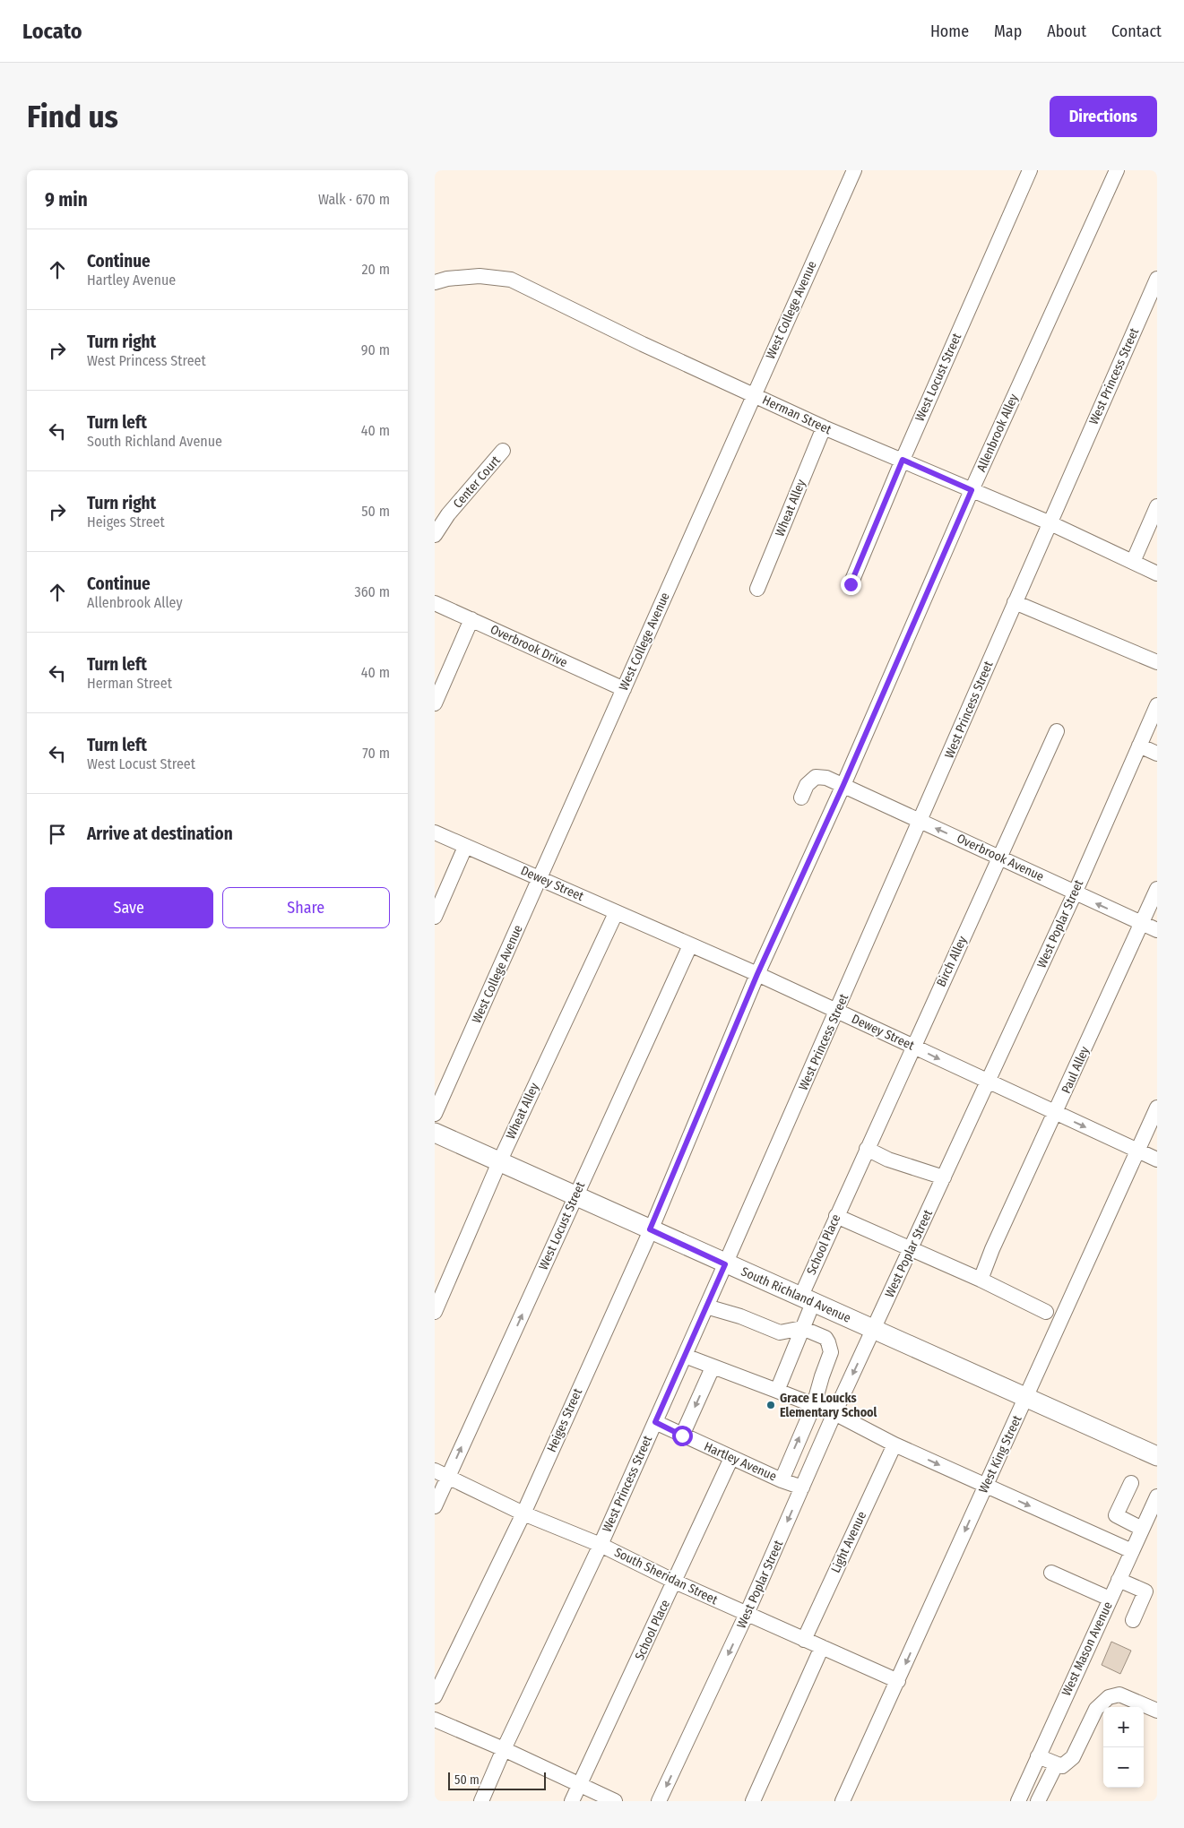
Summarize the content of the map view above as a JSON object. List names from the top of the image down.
{
  "streets": {
    "main road": ["South Richland Avenue"],
    "street": [
      "West College Avenue",
      "West Princess Street",
      "West Locust Street",
      "Herman Street",
      "Allenbrook Alley",
      "Center Court",
      "Wheat Alley",
      "Overbrook Drive",
      "Overbrook Avenue",
      "Dewey Street",
      "West Poplar Street",
      "Birch Alley",
      "Paul Alley",
      "School Place",
      "Heiges Street",
      "West King Street",
      "Hartley Avenue",
      "Light Avenue",
      "South Sheridan Street",
      "West Mason Avenue"
    ]
  },
  "crossings": [
    ["West College Avenue", "Herman Street"],
    ["West College Avenue", "Overbrook Drive"],
    ["West College Avenue", "Dewey Street"],
    ["West Princess Street", "Herman Street"],
    ["West Princess Street", "Overbrook Avenue"],
    ["West Princess Street", "Dewey Street"],
    ["West Princess Street", "South Richland Avenue"],
    ["West Princess Street", "Hartley Avenue"],
    ["West Princess Street", "South Sheridan Street"],
    ["West Locust Street", "Herman Street"],
    ["West Locust Street", "Dewey Street"],
    ["West Locust Street", "South Richland Avenue"],
    ["West Locust Street", "South Sheridan Street"],
    ["Herman Street", "Allenbrook Alley"],
    ["Herman Street", "Wheat Alley"],
    ["Allenbrook Alley", "Overbrook Avenue"],
    ["Allenbrook Alley", "Dewey Street"],
    ["Allenbrook Alley", "Heiges Street"],
    ["Wheat Alley", "Dewey Street"],
    ["Wheat Alley", "South Richland Avenue"],
    ["Overbrook Avenue", "West Poplar Street"],
    ["Overbrook Avenue", "Birch Alley"],
    ["Overbrook Avenue", "Paul Alley"],
    ["Dewey Street", "West Poplar Street"],
    ["Dewey Street", "Birch Alley"],
    ["Dewey Street", "Paul Alley"],
    ["Dewey Street", "West King Street"],
    ["West Poplar Street", "South Richland Avenue"],
    ["West Poplar Street", "Hartley Avenue"],
    ["West Poplar Street", "South Sheridan Street"],
    ["Birch Alley", "School Place"],
    ["School Place", "South Richland Avenue"],
    ["School Place", "Hartley Avenue"],
    ["School Place", "South Sheridan Street"],
    ["South Richland Avenue", "Heiges Street"],
    ["South Richland Avenue", "West King Street"],
    ["Heiges Street", "South Sheridan Street"],
    ["West King Street", "South Sheridan Street"],
    ["Light Avenue", "South Sheridan Street"]
  ],
  "one_way": ["Overbrook Avenue"],
  "places": ["Grace E Loucks Elementary School"],
  "scale_bar": "50 m",
  "page": {
    "header": "Locato",
    "nav": [
      "Home",
      "Map",
      "About",
      "Contact"
    ],
    "buttons": [
      "Directions",
      ["Save", "Share"]
    ],
    "title": "Find us",
    "heading": ["9 min", "Walk · 670 m"],
    "list": [
      ["Continue", "Hartley Avenue", "20 m"],
      ["Turn right", "West Princess Street", "90 m"],
      ["Turn left", "South Richland Avenue", "40 m"],
      ["Turn right", "Heiges Street", "50 m"],
      ["Continue", "Allenbrook Alley", "360 m"],
      ["Turn left", "Herman Street", "40 m"],
      ["Turn left", "West Locust Street", "70 m"],
      "Arrive at destination"
    ],
    "map_buttons": ["+", "−"],
    "scale": "50 m"
  }
}
